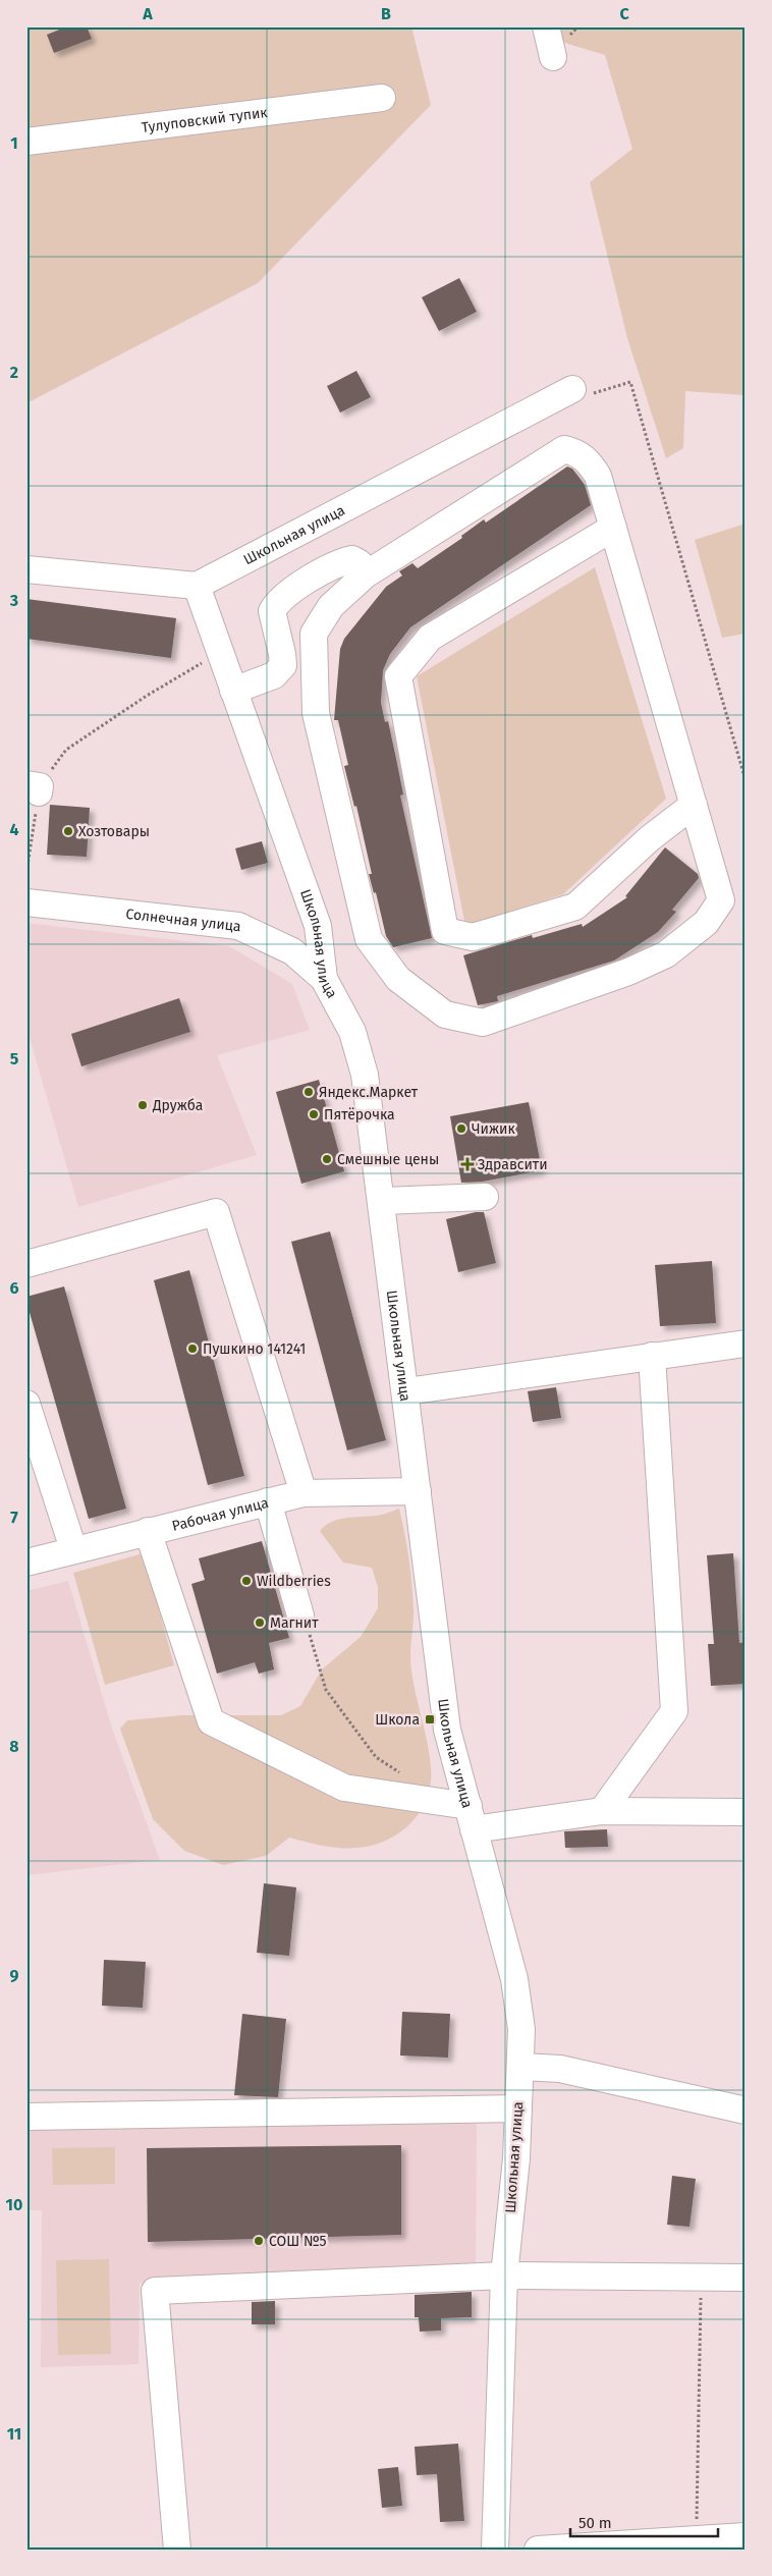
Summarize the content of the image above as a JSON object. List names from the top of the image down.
{
  "streets": {
    "street": [
      "Тулуповский тупик",
      "Школьная улица",
      "Солнечная улица",
      "Рабочая улица"
    ]
  },
  "crossings": [
    ["Школьная улица", "Солнечная улица"],
    ["Школьная улица", "Рабочая улица"]
  ],
  "places": {
    "other": [
      "Хозтовары",
      "Яндекс.Маркет",
      "Дружба",
      "Пятёрочка",
      "Чижик",
      "Смешные цены",
      "Пушкино 141241",
      "Wildberries",
      "Магнит",
      "СОШ №5"
    ],
    "health": ["Здравсити"],
    "transit": ["Школа"]
  },
  "scale_bar": "50 m",
  "grid": {
    "columns": ["A", "B", "C"],
    "rows": [
      "1",
      "2",
      "3",
      "4",
      "5",
      "6",
      "7",
      "8",
      "9",
      "10",
      "11"
    ]
  }
}
